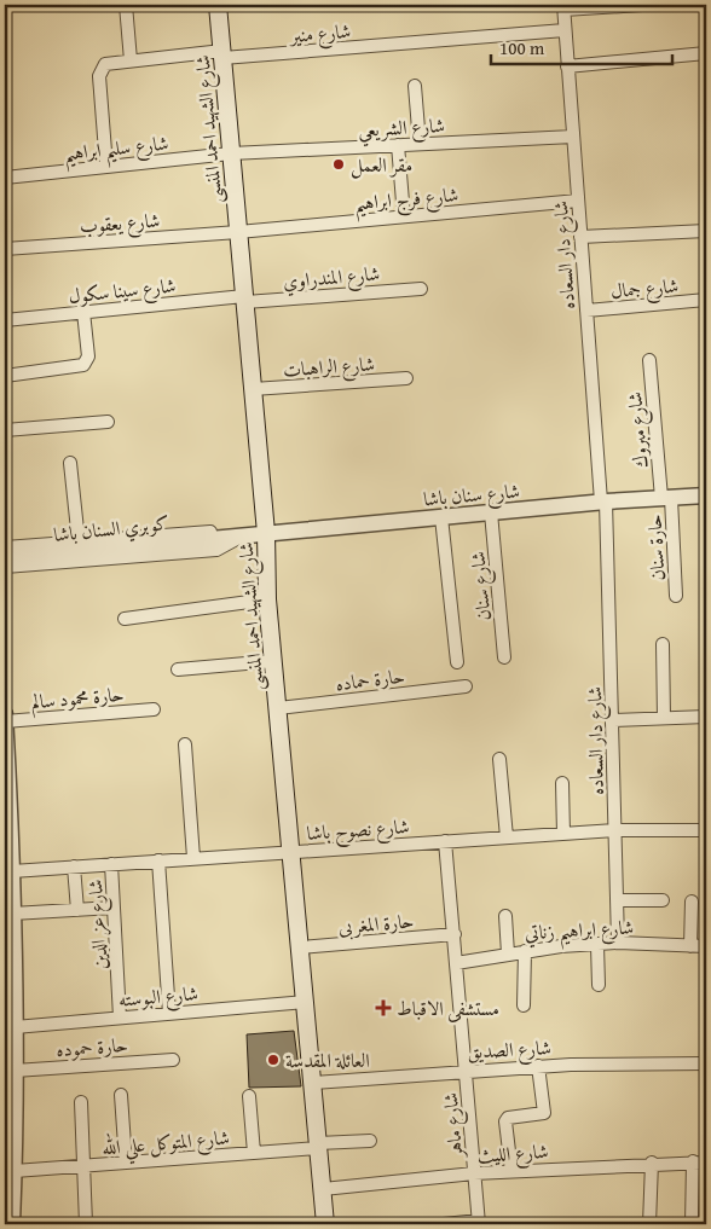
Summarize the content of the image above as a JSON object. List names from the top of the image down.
{
  "streets": {
    "main road": ["شارع الشهيد احمد المنسى"],
    "street": [
      "شارع منير",
      "شارع الشريعي",
      "شارع سليم ابراهيم",
      "شارع فرج ابراهيم",
      "شارع يعقوب",
      "شارع دار السعاده",
      "شارع المندراوي",
      "شارع جمال",
      "شارع سينا سكول",
      "شارع الراهبات",
      "شارع مبروك",
      "شارع سنان باشا",
      "كوبري السنان باشا",
      "حارة سنان",
      "شارع سنان",
      "حارة حماده",
      "حارة محمود سالم",
      "شارع نصوح باشا",
      "حارة المغربى",
      "شارع عز الدين",
      "شارع ابراهيم زناتي",
      "شارع البوسته",
      "حارة حموده",
      "شارع الصديق",
      "شارع ماهر",
      "شارع المتوكل علي الله",
      "شارع الليث"
    ]
  },
  "crossings": [
    ["شارع منير", "شارع الشهيد احمد المنسى"],
    ["شارع منير", "شارع سليم ابراهيم"],
    ["شارع منير", "شارع دار السعاده"],
    ["شارع الشريعي", "شارع الشهيد احمد المنسى"],
    ["شارع الشريعي", "شارع سليم ابراهيم"],
    ["شارع الشريعي", "شارع دار السعاده"],
    ["شارع الشهيد احمد المنسى", "شارع سليم ابراهيم"],
    ["شارع الشهيد احمد المنسى", "شارع فرج ابراهيم"],
    ["شارع الشهيد احمد المنسى", "شارع يعقوب"],
    ["شارع الشهيد احمد المنسى", "شارع المندراوي"],
    ["شارع الشهيد احمد المنسى", "شارع سينا سكول"],
    ["شارع الشهيد احمد المنسى", "شارع الراهبات"],
    ["شارع الشهيد احمد المنسى", "شارع سنان باشا"],
    ["شارع الشهيد احمد المنسى", "حارة حماده"],
    ["شارع الشهيد احمد المنسى", "شارع نصوح باشا"],
    ["شارع الشهيد احمد المنسى", "حارة المغربى"],
    ["شارع الشهيد احمد المنسى", "شارع البوسته"],
    ["شارع الشهيد احمد المنسى", "شارع الصديق"],
    ["شارع الشهيد احمد المنسى", "شارع المتوكل علي الله"],
    ["شارع الشهيد احمد المنسى", "شارع الليث"],
    ["شارع فرج ابراهيم", "شارع يعقوب"],
    ["شارع فرج ابراهيم", "شارع دار السعاده"],
    ["شارع دار السعاده", "شارع جمال"],
    ["شارع دار السعاده", "شارع سنان باشا"],
    ["شارع دار السعاده", "شارع نصوح باشا"],
    ["شارع دار السعاده", "شارع ابراهيم زناتي"],
    ["شارع المندراوي", "شارع سينا سكول"],
    ["شارع مبروك", "شارع سنان باشا"],
    ["شارع مبروك", "حارة سنان"],
    ["شارع سنان باشا", "كوبري السنان باشا"],
    ["شارع سنان باشا", "حارة سنان"],
    ["شارع سنان باشا", "شارع سنان"],
    ["شارع نصوح باشا", "شارع عز الدين"],
    ["شارع نصوح باشا", "شارع ماهر"],
    ["حارة المغربى", "شارع ماهر"],
    ["شارع عز الدين", "شارع البوسته"],
    ["شارع ابراهيم زناتي", "شارع ماهر"],
    ["شارع الصديق", "شارع ماهر"],
    ["شارع ماهر", "شارع الليث"]
  ],
  "places": {
    "other": ["مقر العمل", "العائلة المقدسة"],
    "health": ["مستشفى الاقباط"]
  },
  "scale_bar": "100 m"
}
